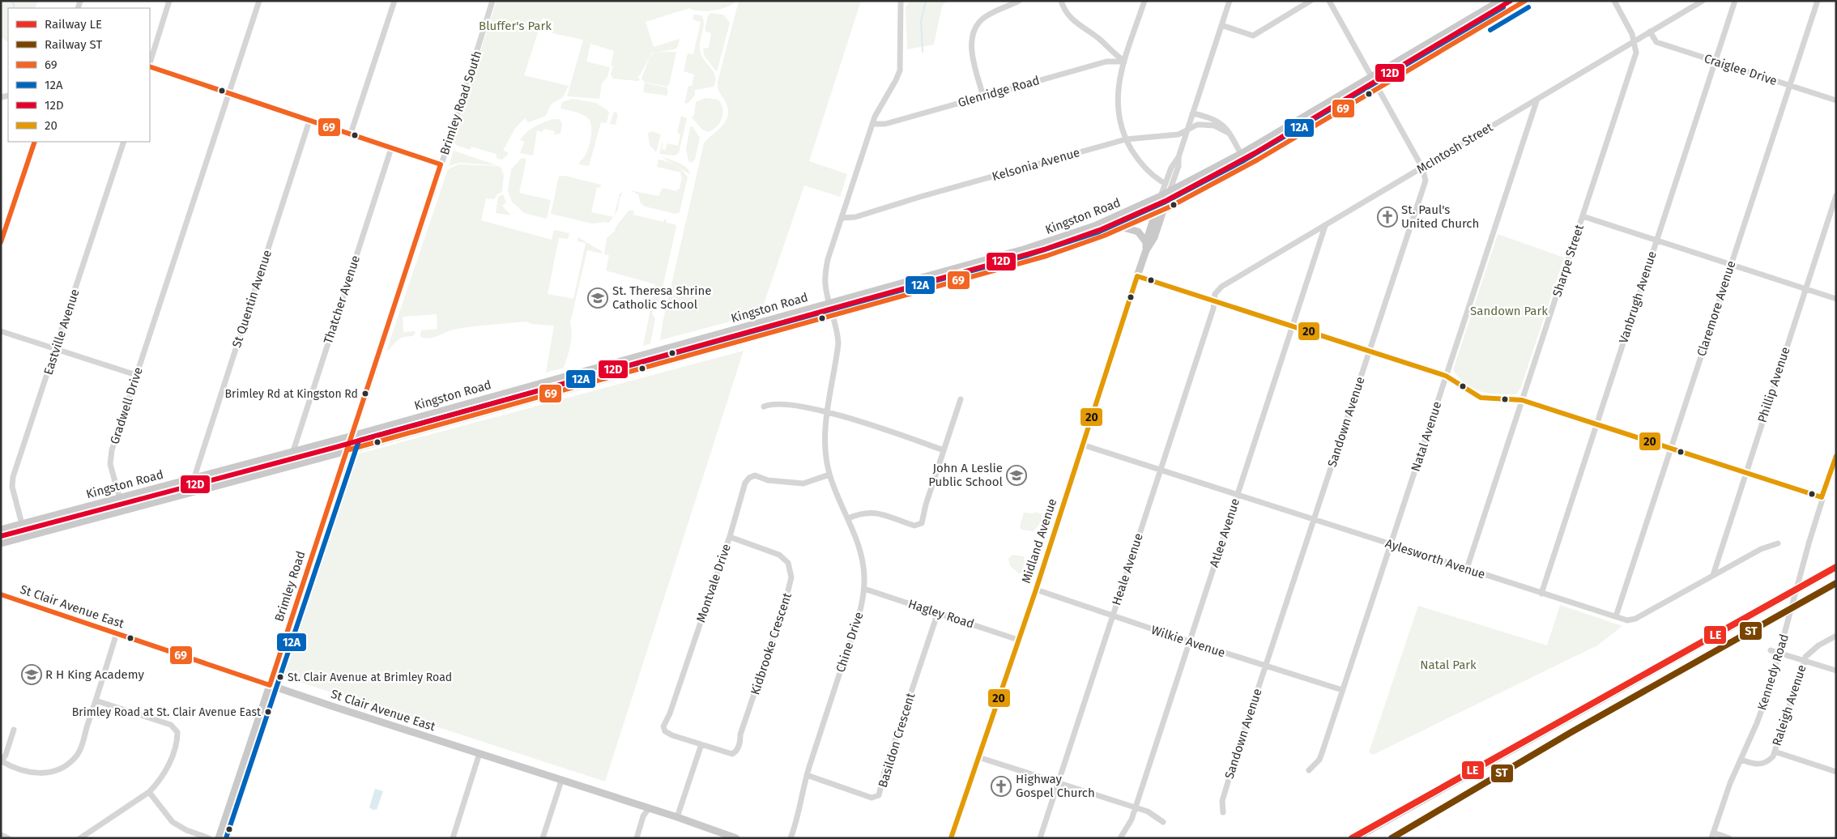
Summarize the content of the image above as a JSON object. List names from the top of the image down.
{
  "streets": {
    "main road": [
      "Kingston Road",
      "Midland Avenue",
      "Brimley Road",
      "St Clair Avenue East"
    ],
    "street": [
      "Craiglee Drive",
      "Glenridge Road",
      "Brimley Road South",
      "McIntosh Street",
      "Kelsonia Avenue",
      "Sharpe Street",
      "Vanbrugh Avenue",
      "St Quentin Avenue",
      "Thatcher Avenue",
      "Claremore Avenue",
      "Eastville Avenue",
      "Phillip Avenue",
      "Gradwell Drive",
      "Sandown Avenue",
      "Natal Avenue",
      "Atlee Avenue",
      "Aylesworth Avenue",
      "Heale Avenue",
      "Montvale Drive",
      "Hagley Road",
      "Wilkie Avenue",
      "Chine Drive",
      "Kidbrooke Crescent",
      "Kennedy Road",
      "Raleigh Avenue",
      "Basildon Crescent"
    ]
  },
  "crossings": [
    ["Craiglee Drive", "McIntosh Street"],
    ["Craiglee Drive", "Vanbrugh Avenue"],
    ["Craiglee Drive", "Claremore Avenue"],
    ["Glenridge Road", "Chine Drive"],
    ["Brimley Road South", "Kingston Road"],
    ["Brimley Road South", "Brimley Road"],
    ["McIntosh Street", "Sharpe Street"],
    ["McIntosh Street", "Sandown Avenue"],
    ["McIntosh Street", "Natal Avenue"],
    ["McIntosh Street", "Atlee Avenue"],
    ["McIntosh Street", "Heale Avenue"],
    ["Kelsonia Avenue", "Midland Avenue"],
    ["Kelsonia Avenue", "Chine Drive"],
    ["Kingston Road", "St Quentin Avenue"],
    ["Kingston Road", "Thatcher Avenue"],
    ["Kingston Road", "Eastville Avenue"],
    ["Kingston Road", "Gradwell Drive"],
    ["Kingston Road", "Sandown Avenue"],
    ["Kingston Road", "Midland Avenue"],
    ["Kingston Road", "Brimley Road"],
    ["Kingston Road", "Chine Drive"],
    ["Sharpe Street", "Aylesworth Avenue"],
    ["Vanbrugh Avenue", "Aylesworth Avenue"],
    ["Claremore Avenue", "Aylesworth Avenue"],
    ["Phillip Avenue", "Aylesworth Avenue"],
    ["Sandown Avenue", "Aylesworth Avenue"],
    ["Sandown Avenue", "Wilkie Avenue"],
    ["Natal Avenue", "Aylesworth Avenue"],
    ["Natal Avenue", "Wilkie Avenue"],
    ["Atlee Avenue", "Aylesworth Avenue"],
    ["Atlee Avenue", "Wilkie Avenue"],
    ["Midland Avenue", "Aylesworth Avenue"],
    ["Midland Avenue", "Hagley Road"],
    ["Midland Avenue", "Wilkie Avenue"],
    ["Aylesworth Avenue", "Heale Avenue"],
    ["Heale Avenue", "Wilkie Avenue"],
    ["Montvale Drive", "Chine Drive"],
    ["Montvale Drive", "Kidbrooke Crescent"],
    ["Brimley Road", "St Clair Avenue East"],
    ["Hagley Road", "Chine Drive"],
    ["Hagley Road", "Basildon Crescent"],
    ["Chine Drive", "Basildon Crescent"],
    ["Kennedy Road", "Raleigh Avenue"]
  ],
  "parks": ["Bluffer's Park", "Sandown Park", "Natal Park"],
  "places": {
    "church": ["St. Paul's United Church", "Highway Gospel Church"],
    "school or university": ["St. Theresa Shrine Catholic School", "John A Leslie Public School", "R H King Academy"],
    "other": ["Brimley Rd at Kingston Rd", "St. Clair Avenue at Brimley Road", "Brimley Road at St. Clair Avenue East"]
  },
  "lines": [
    "transit line 69",
    "transit line 12D",
    "transit line 12A",
    "transit line 20",
    "rail line LE",
    "rail line ST"
  ],
  "legend": [
    "Railway LE",
    "Railway ST",
    "69",
    "12A",
    "12D",
    "20"
  ]
}
